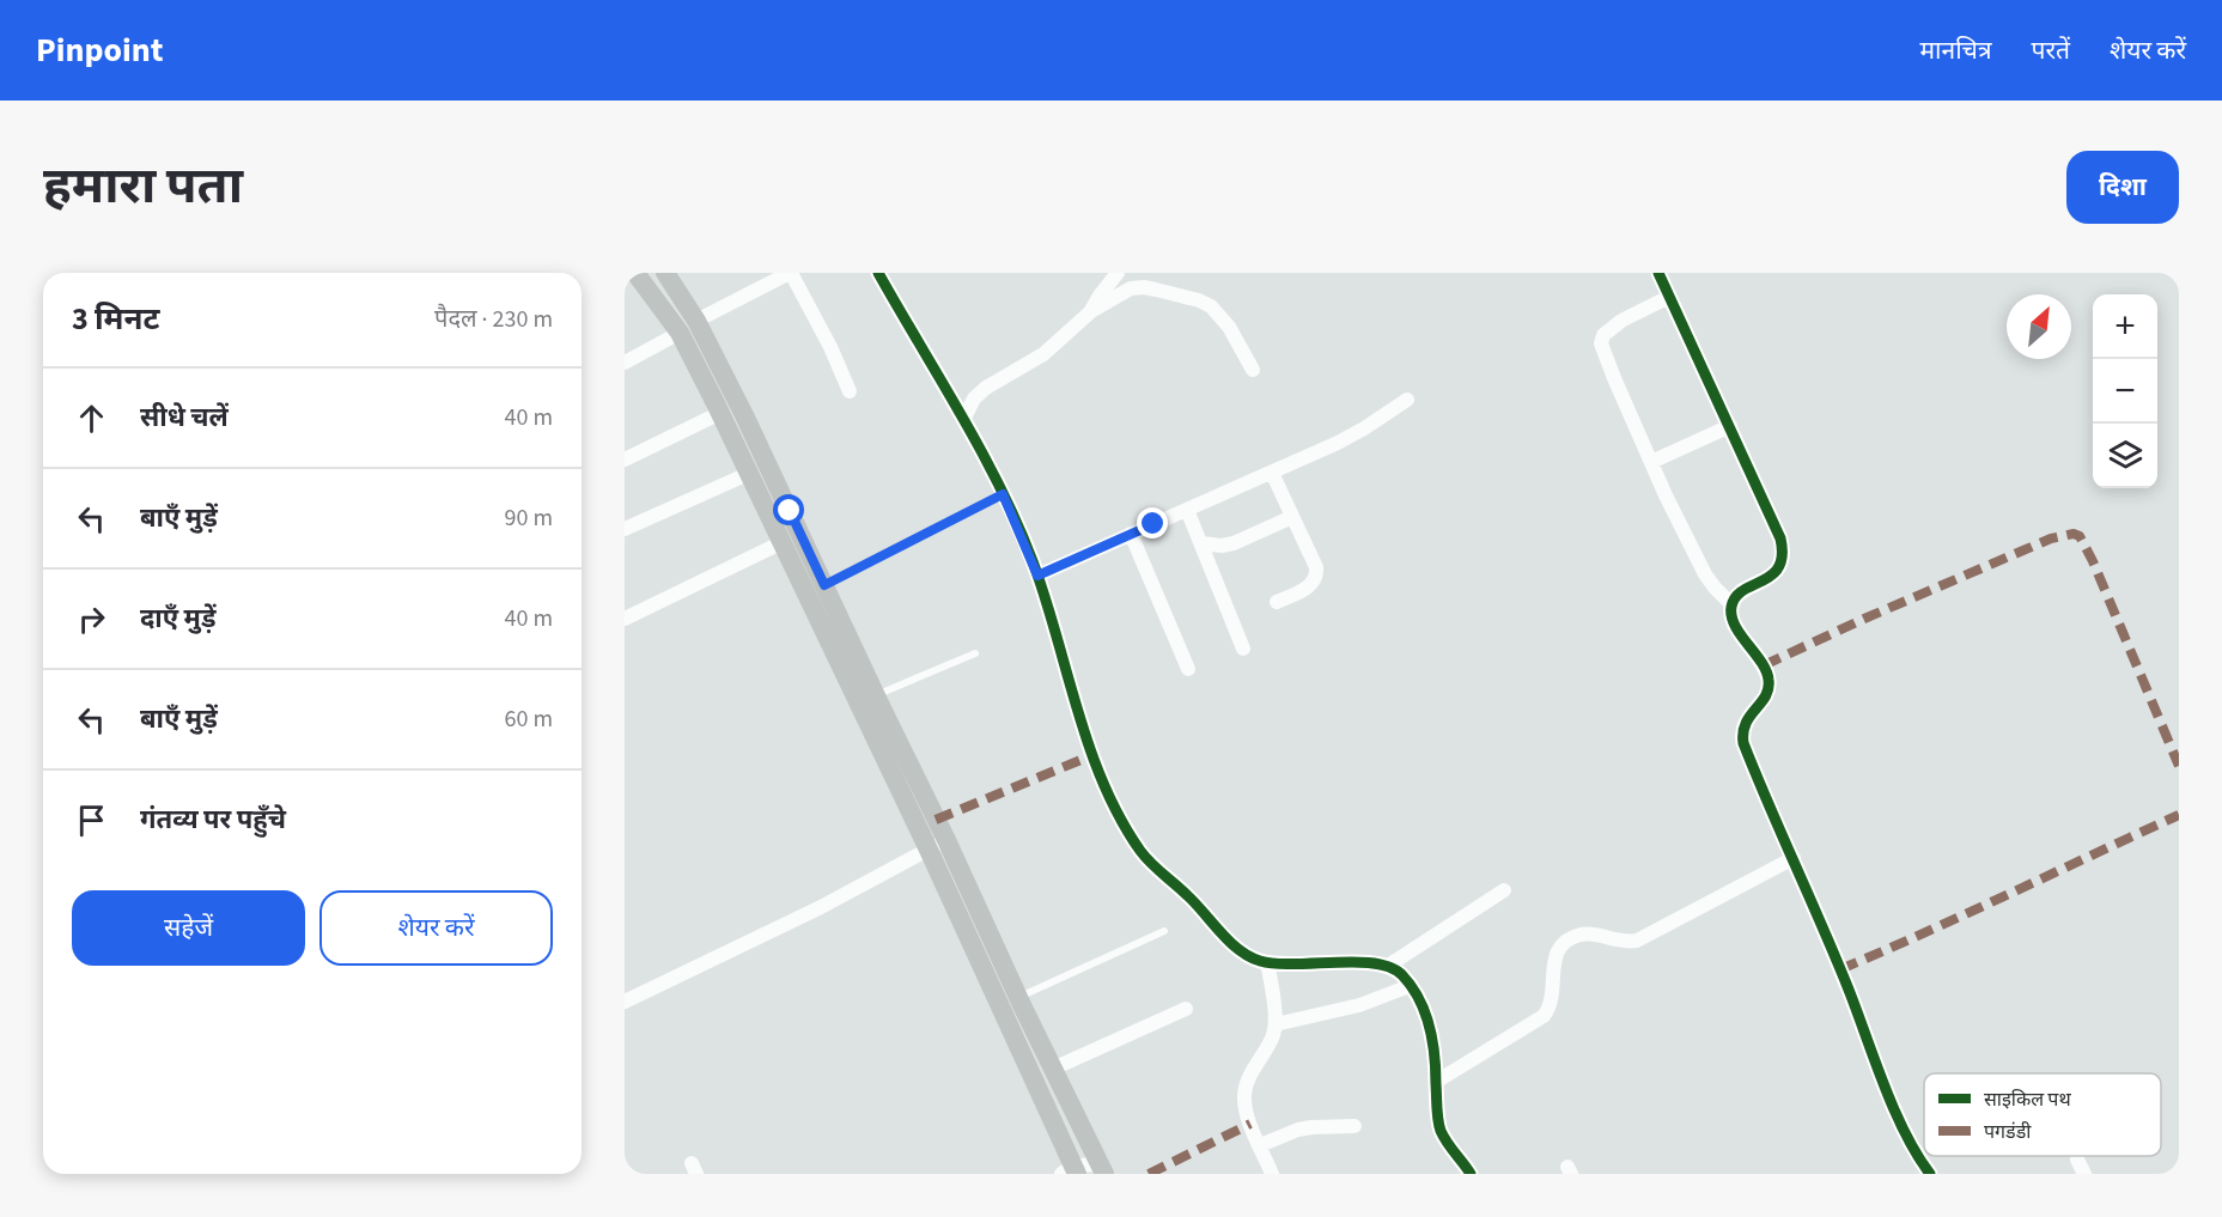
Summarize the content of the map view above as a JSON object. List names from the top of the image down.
{
  "legend": ["साइकिल पथ", "पगडंडी"],
  "north": "top right",
  "page": {
    "header": "Pinpoint",
    "nav": ["मानचित्र", "परतें", "शेयर करें"],
    "title": "हमारा पता",
    "buttons": [
      "दिशा",
      ["सहेजें", "शेयर करें"]
    ],
    "heading": ["3 मिनट", "पैदल · 230 m"],
    "map_buttons": ["+", "−"],
    "list": [
      ["सीधे चलें", "40 m"],
      ["बाएँ मुड़ें", "90 m"],
      ["दाएँ मुड़ें", "40 m"],
      ["बाएँ मुड़ें", "60 m"],
      "गंतव्य पर पहुँचे"
    ]
  }
}
